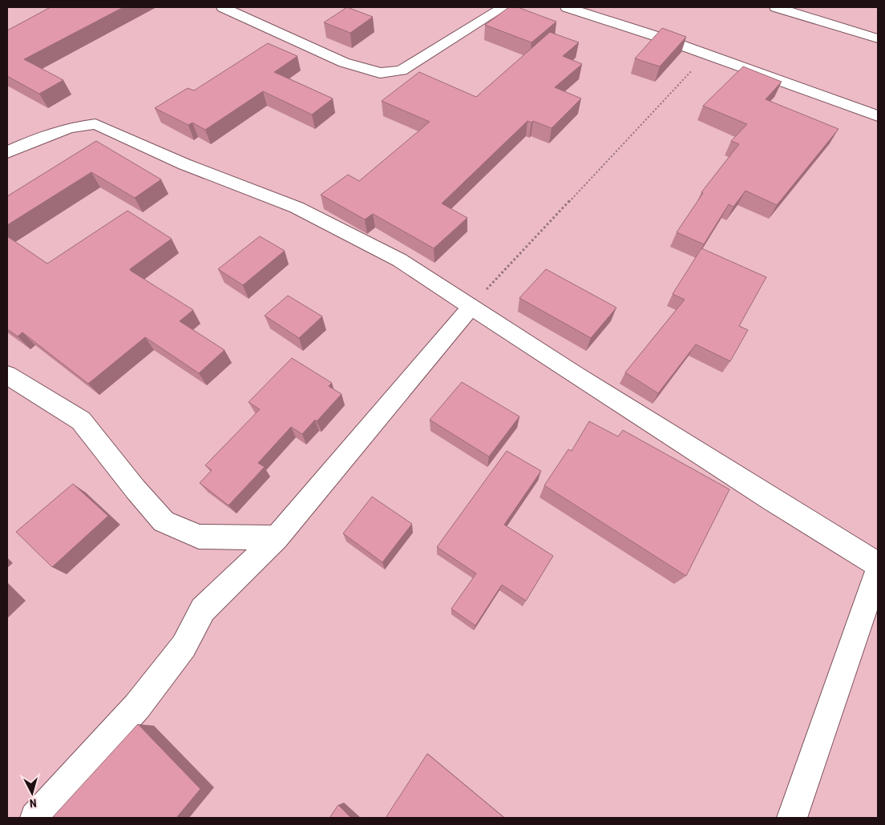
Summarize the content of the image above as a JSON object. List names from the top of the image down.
{
  "north": "bottom"
}
